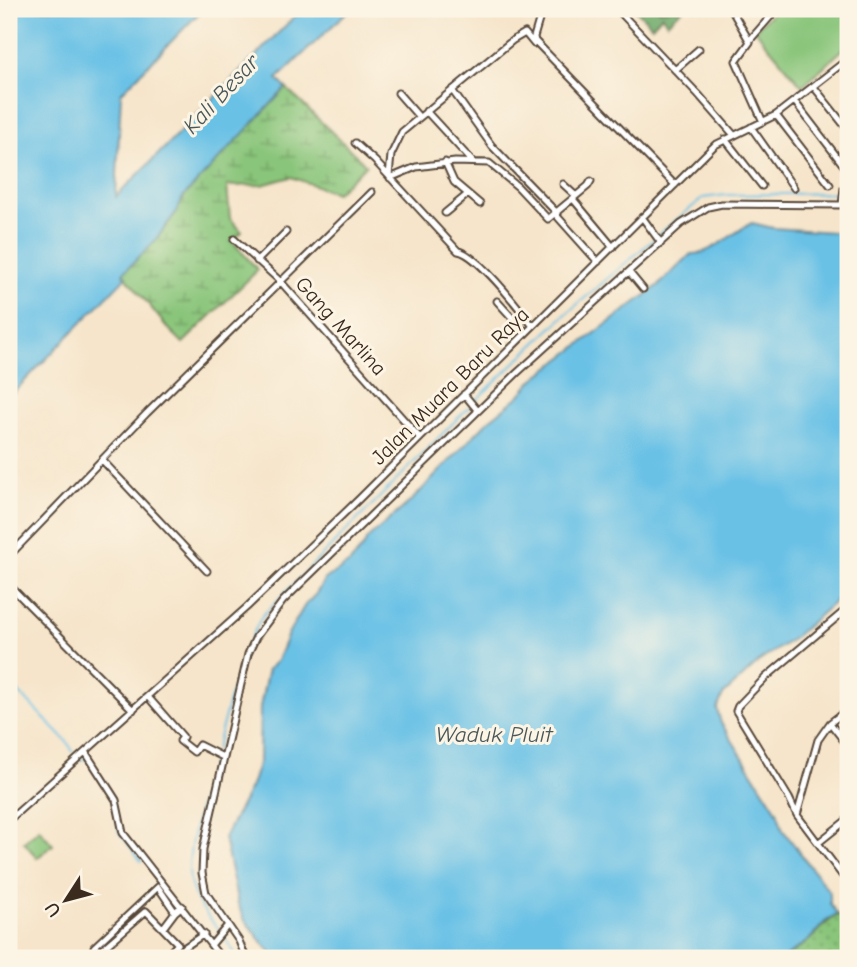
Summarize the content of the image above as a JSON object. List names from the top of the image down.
{
  "streets": {
    "street": ["Gang Marlina", "Jalan Muara Baru Raya"]
  },
  "crossings": [
    ["Gang Marlina", "Jalan Muara Baru Raya"]
  ],
  "water": ["Kali Besar", "Waduk Pluit"],
  "north": "bottom left"
}
